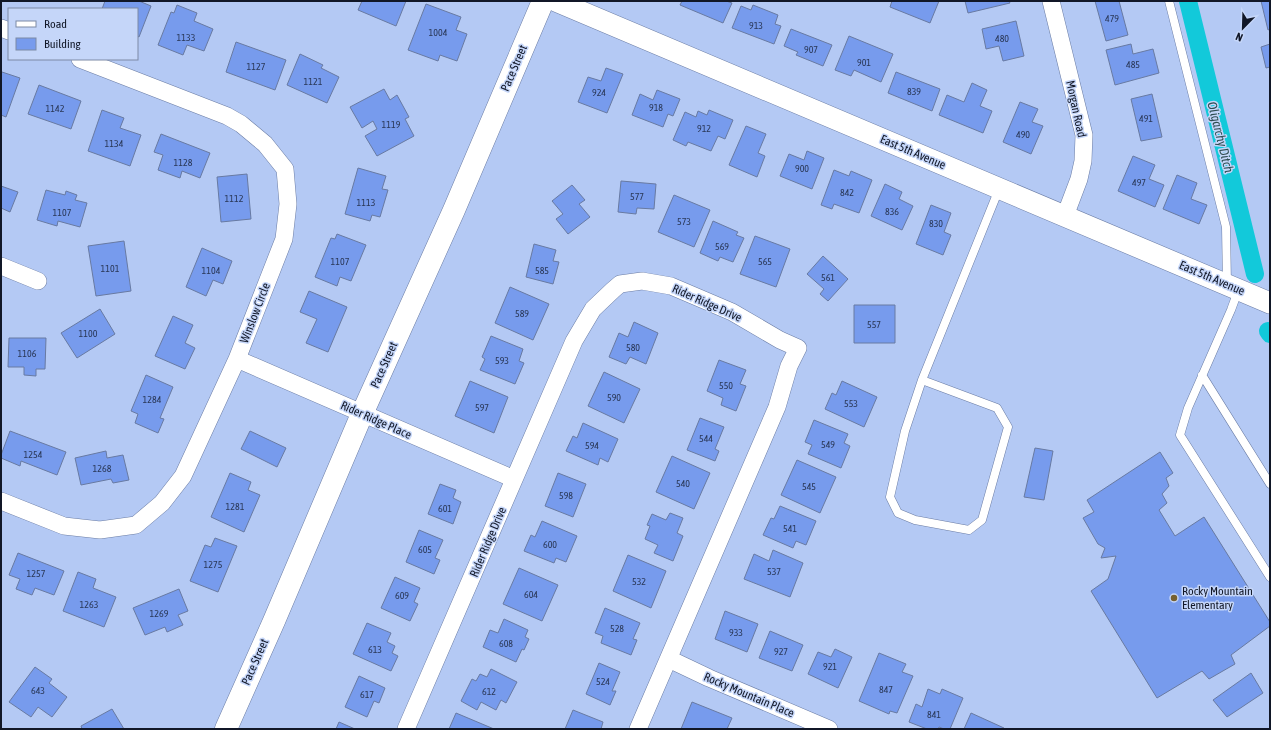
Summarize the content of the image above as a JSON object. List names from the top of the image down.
{
  "streets": {
    "main road": ["Pace Street"],
    "street": [
      "Morgan Road",
      "East 5th Avenue",
      "Rider Ridge Drive",
      "Winslow Circle",
      "Rider Ridge Place",
      "Rocky Mountain Place"
    ]
  },
  "crossings": [
    ["Pace Street", "Rider Ridge Place"],
    ["Morgan Road", "East 5th Avenue"],
    ["Rider Ridge Drive", "Rider Ridge Place"],
    ["Rider Ridge Drive", "Rocky Mountain Place"],
    ["Winslow Circle", "Rider Ridge Place"]
  ],
  "water": ["Oligarchy Ditch"],
  "places": ["Rocky Mountain Elementary"],
  "house_numbers": [
    "479",
    "913",
    "1004",
    "1133",
    "480",
    "907",
    "901",
    "485",
    "1127",
    "1121",
    "839",
    "924",
    "918",
    "1142",
    "491",
    "1119",
    "912",
    "490",
    "1134",
    "1128",
    "900",
    "497",
    "842",
    "577",
    "1112",
    "1113",
    "836",
    "1107",
    "573",
    "830",
    "569",
    "1107",
    "565",
    "1101",
    "1104",
    "585",
    "561",
    "589",
    "557",
    "1100",
    "580",
    "1106",
    "593",
    "550",
    "590",
    "1284",
    "553",
    "597",
    "544",
    "549",
    "594",
    "1254",
    "1268",
    "540",
    "545",
    "598",
    "1281",
    "601",
    "541",
    "600",
    "605",
    "1275",
    "537",
    "1257",
    "532",
    "604",
    "609",
    "1263",
    "1269",
    "528",
    "933",
    "608",
    "613",
    "927",
    "921",
    "524",
    "847",
    "643",
    "612",
    "617",
    "841"
  ],
  "legend": ["Road", "Building"],
  "north": "bottom left"
}
